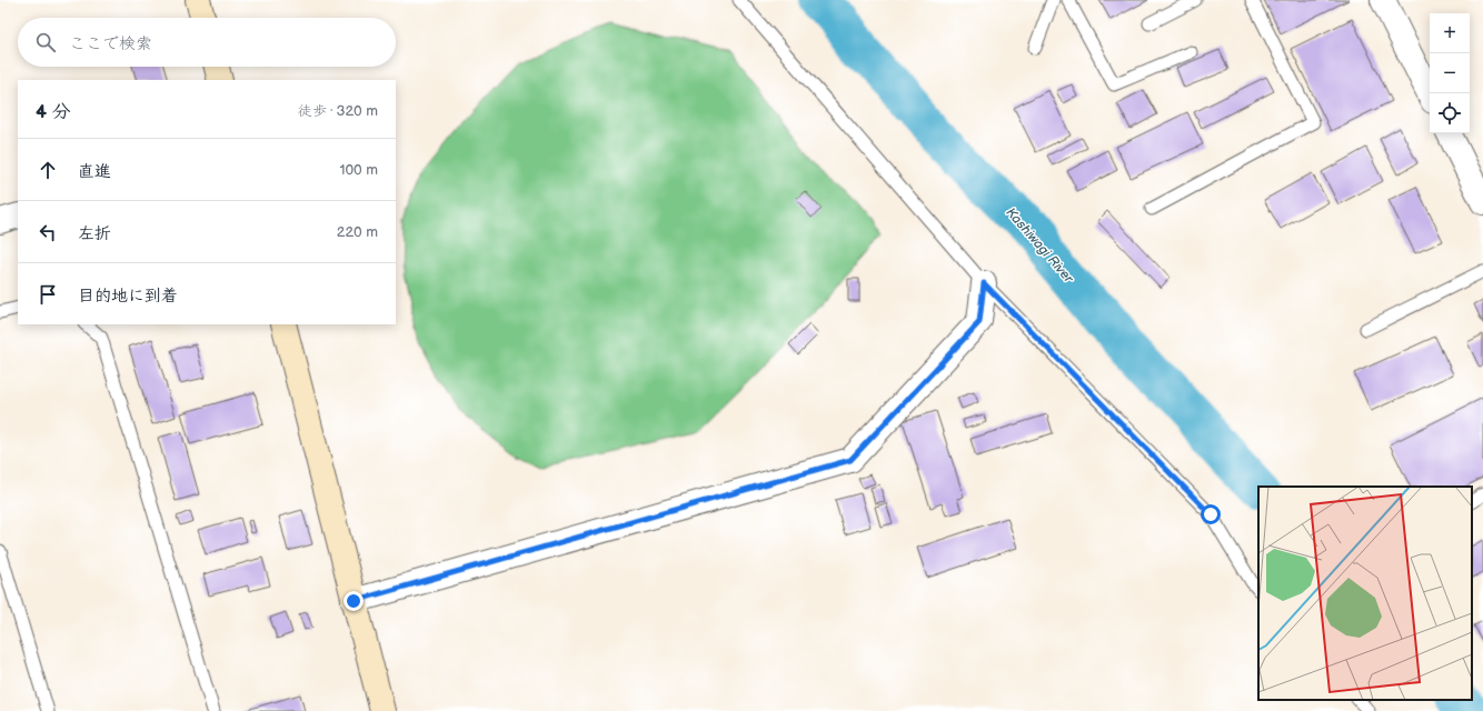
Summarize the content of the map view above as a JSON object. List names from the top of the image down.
{
  "water": ["Kashiwagi River"],
  "page": {
    "map_buttons": ["+", "−"],
    "search": "ここで検索",
    "heading": ["4 分", "徒歩 · 320 m"],
    "list": [
      ["直進", "100 m"],
      ["左折", "220 m"],
      "目的地に到着"
    ]
  }
}
